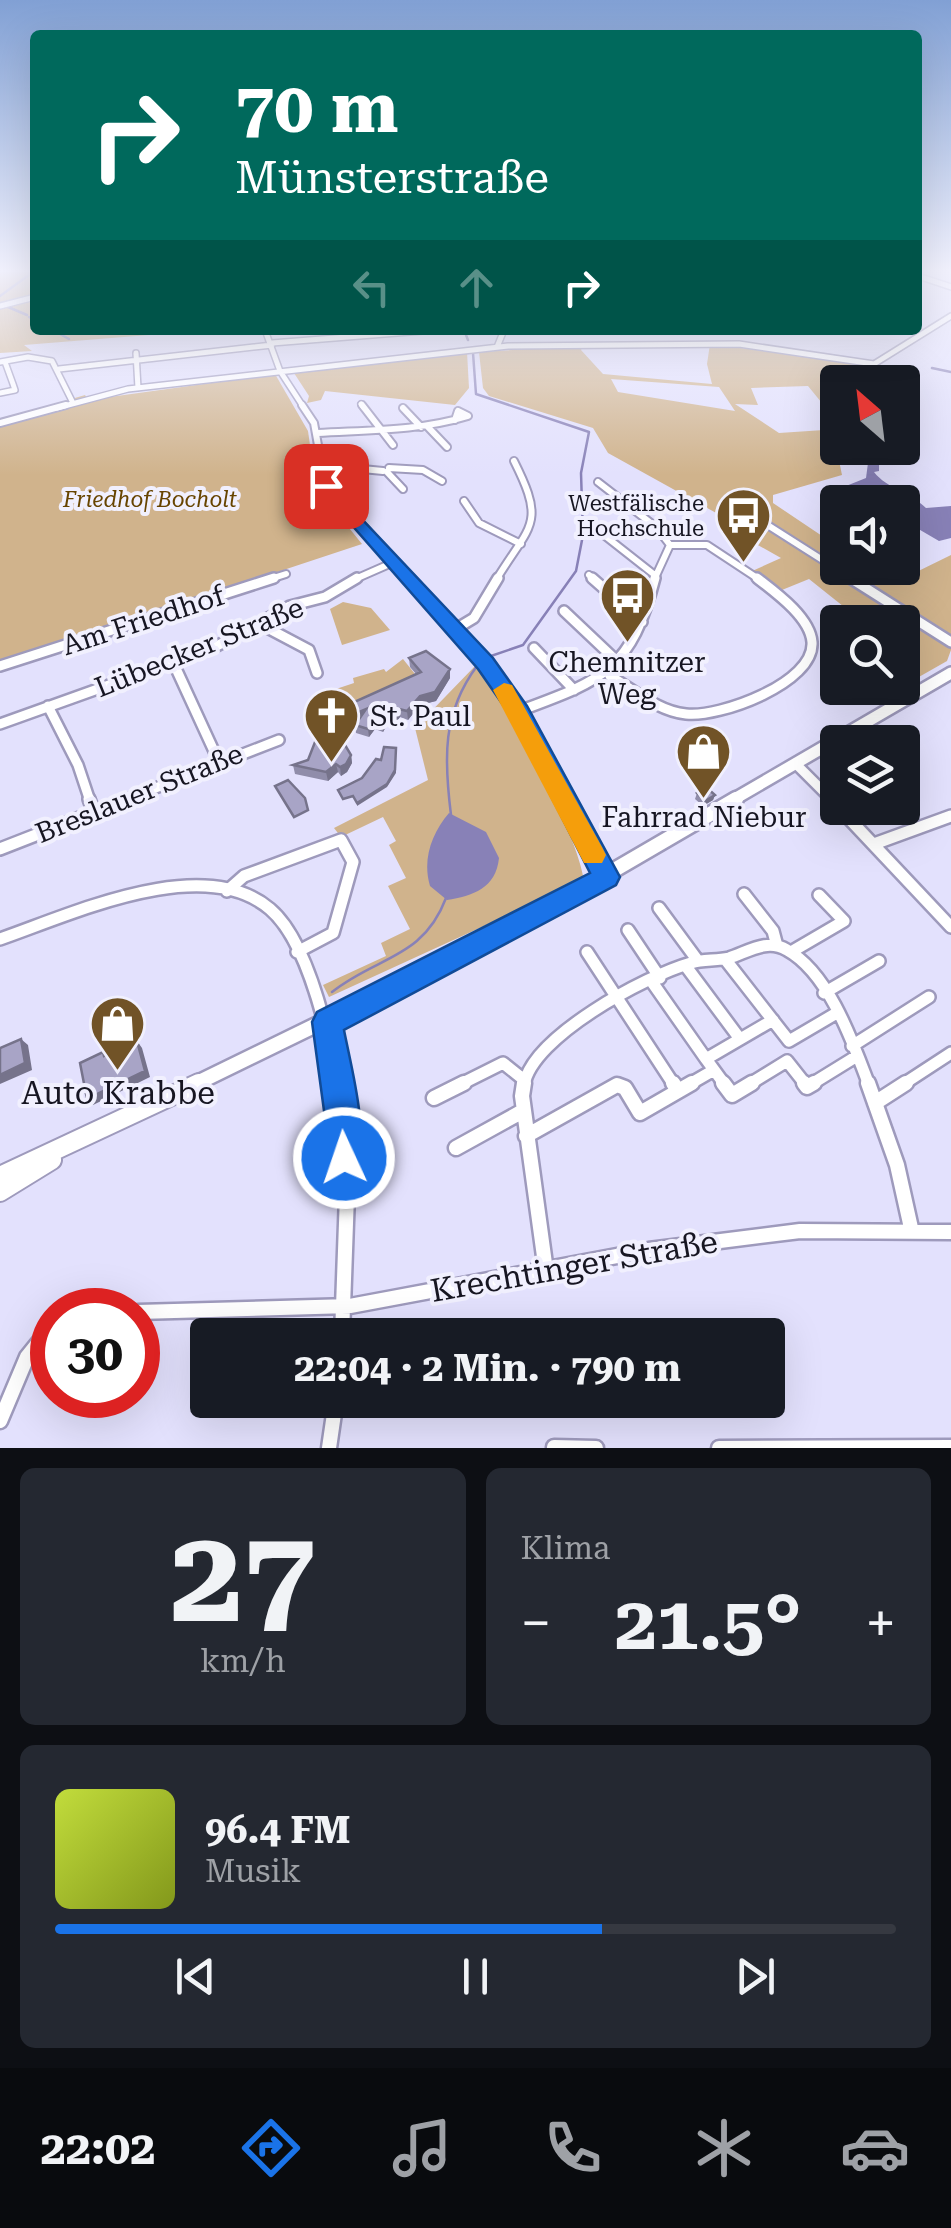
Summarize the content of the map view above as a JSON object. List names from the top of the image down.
{
  "streets": {
    "street": [
      "Am Friedhof",
      "Lübecker Straße",
      "Breslauer Straße",
      "Krechtinger Straße"
    ]
  },
  "parks": ["Friedhof Bocholt"],
  "places": {
    "bus stop": ["Westfälische Hochschule", "Chemnitzer Weg"],
    "church": ["St. Paul"],
    "shop": ["Fahrrad Niebur", "Auto Krabbe"]
  },
  "north": "top left",
  "page": {
    "turn": ["70 m", "Münsterstraße"],
    "limit": "30",
    "trip": "22:04 · 2 Min. · 790 m",
    "tile": [
      ["27", "km/h"],
      "Klima"
    ],
    "heat": ["−", "21.5°", "+"],
    "song": ["96.4 FM", "Musik"],
    "tabs": "22:02"
  }
}
